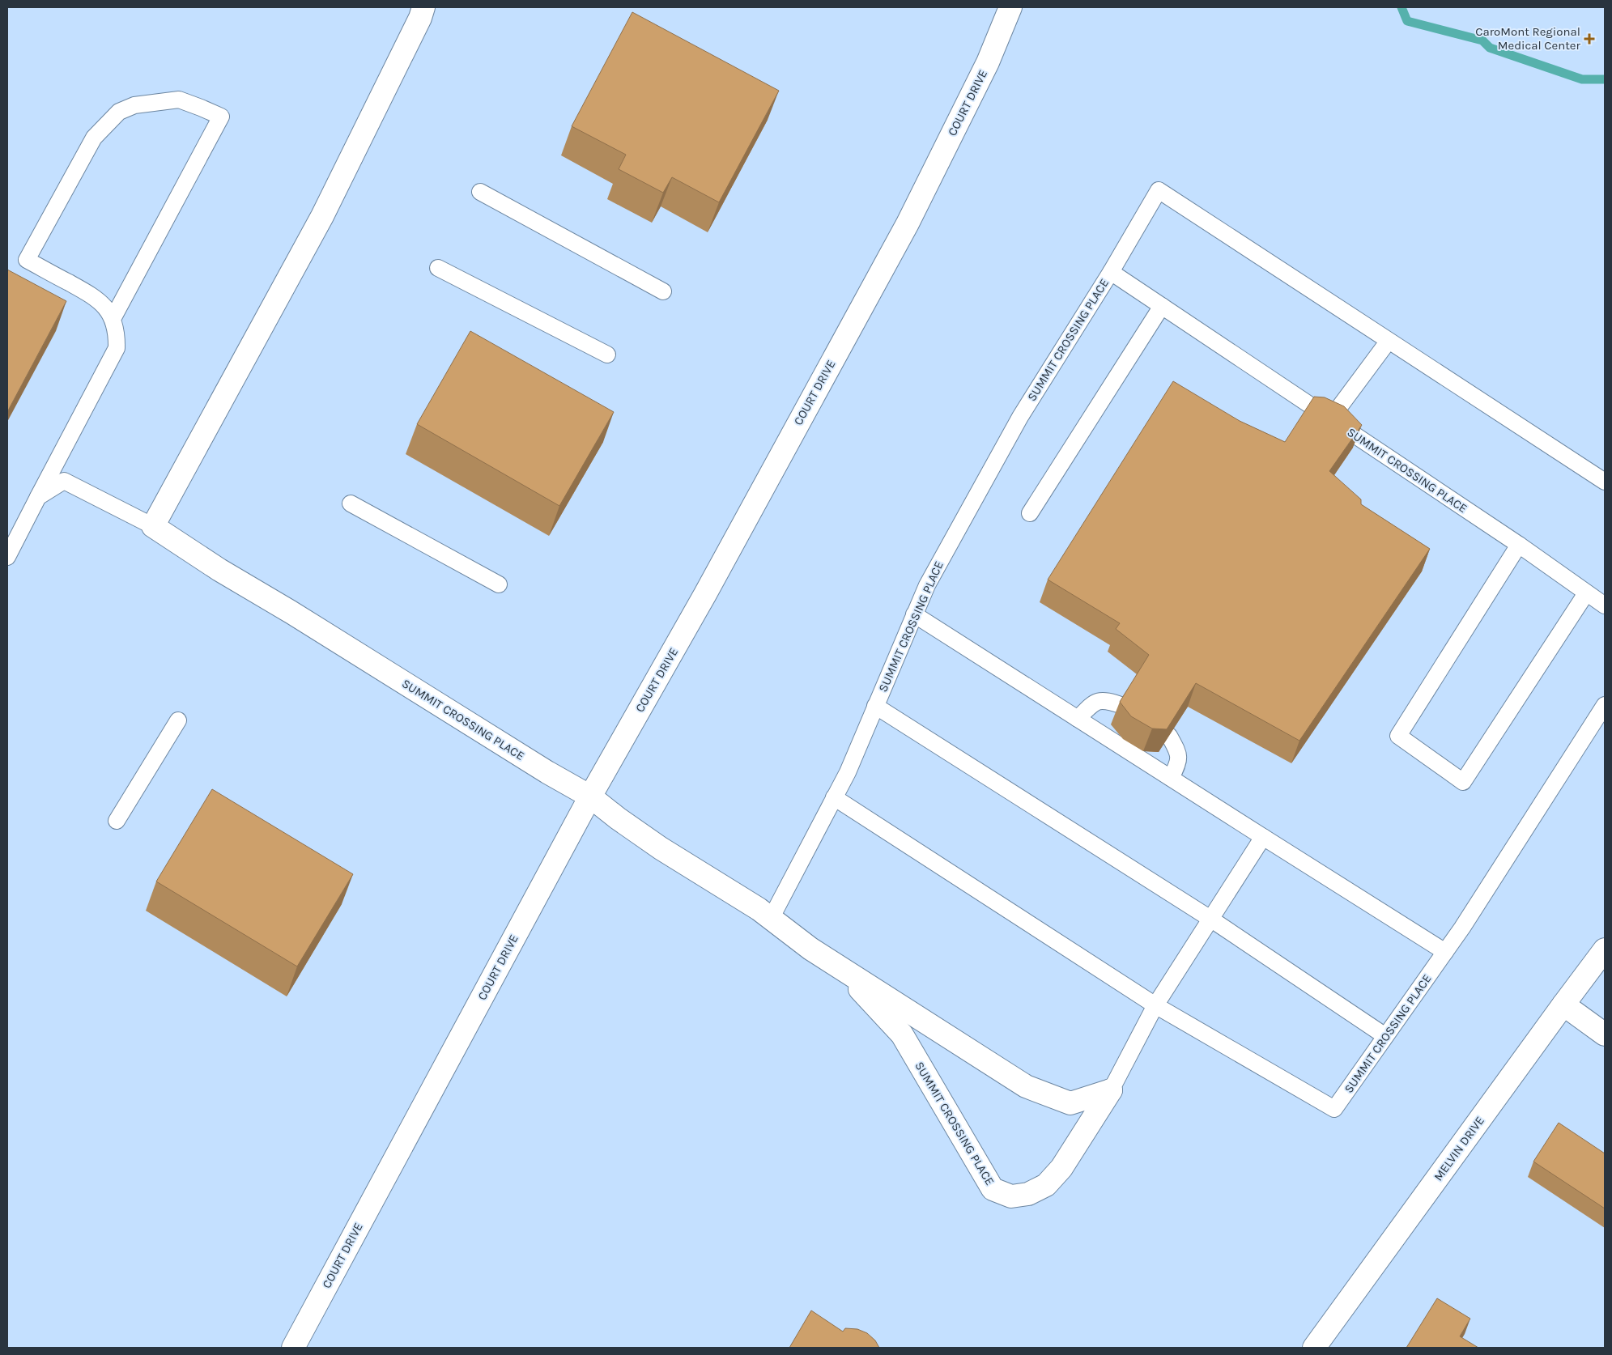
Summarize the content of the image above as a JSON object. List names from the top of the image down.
{
  "streets": {
    "street": ["COURT DRIVE", "SUMMIT CROSSING PLACE", "MELVIN DRIVE"]
  },
  "crossings": [
    ["COURT DRIVE", "SUMMIT CROSSING PLACE"]
  ],
  "places": {
    "health": ["CaroMont Regional Medical Center"]
  }
}
